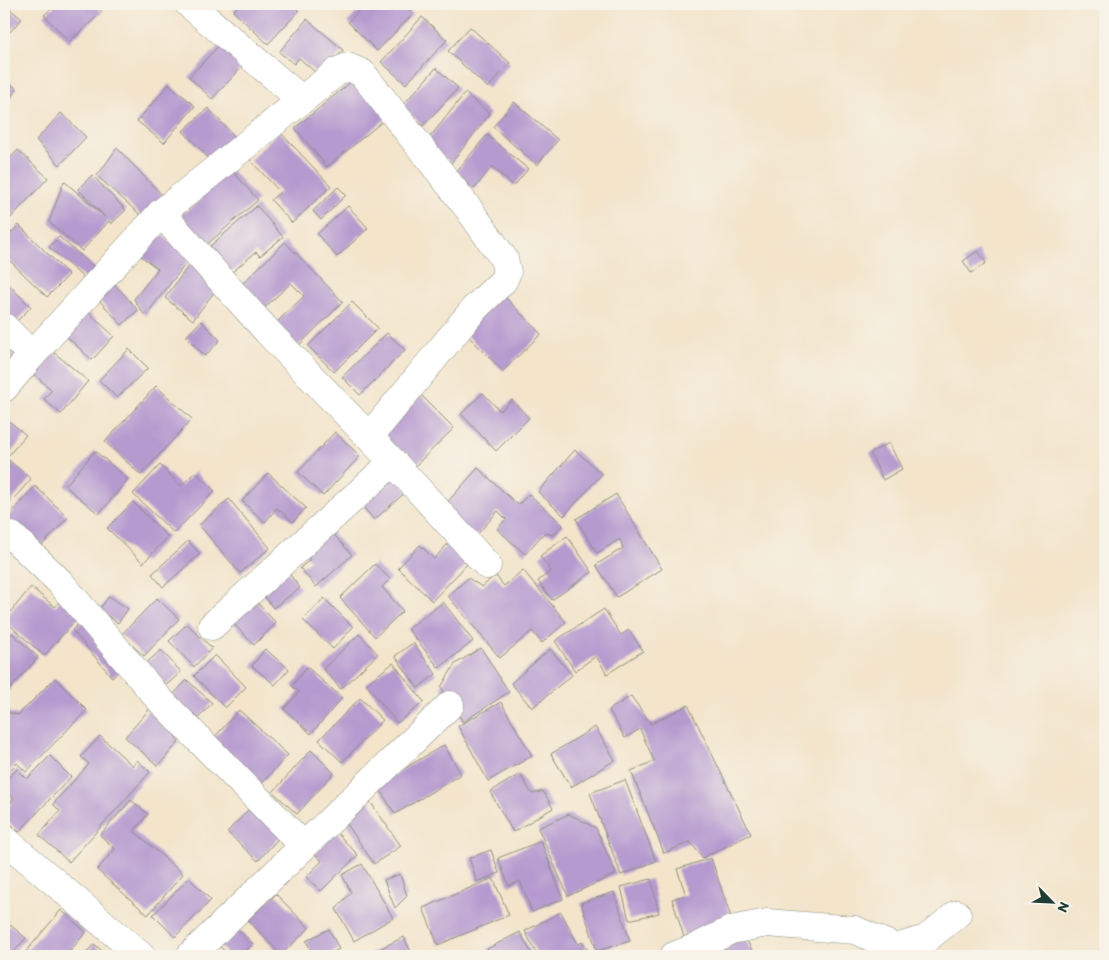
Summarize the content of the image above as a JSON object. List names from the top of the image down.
{
  "north": "bottom right"
}
